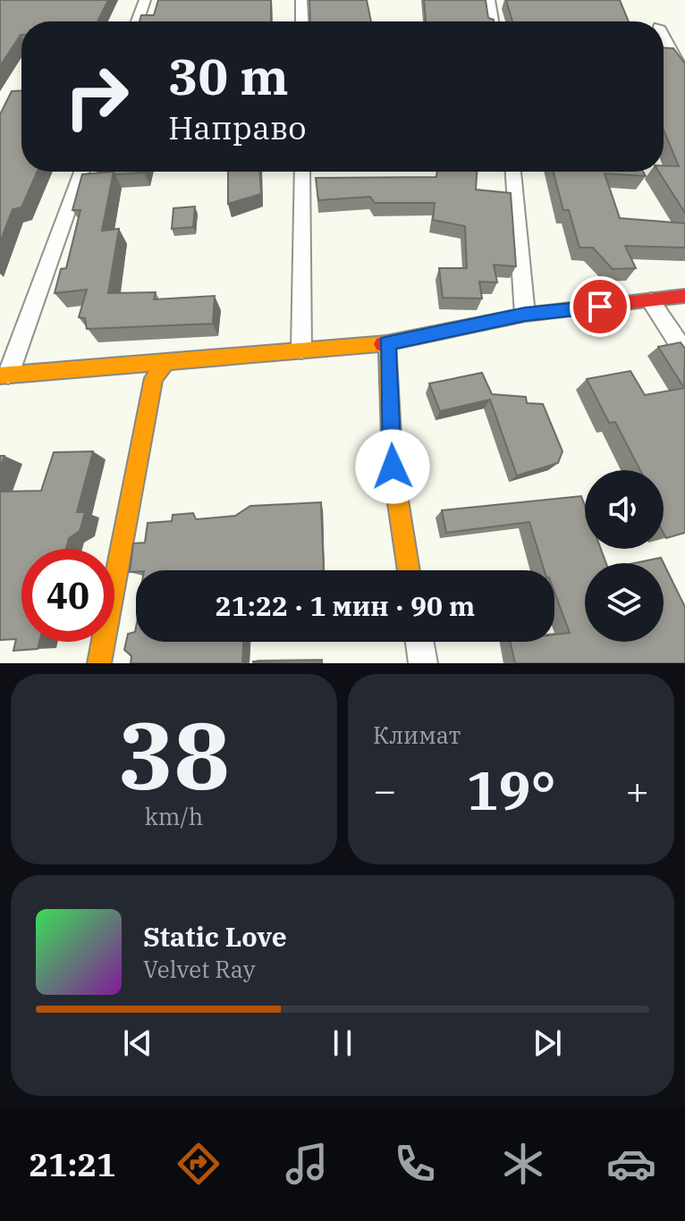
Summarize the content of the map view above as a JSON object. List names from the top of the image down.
{
  "page": {
    "turn": ["30 m", "Направо"],
    "limit": "40",
    "trip": "21:22 · 1 мин · 90 m",
    "tile": [
      ["38", "km/h"],
      "Климат"
    ],
    "heat": ["−", "19°", "+"],
    "song": ["Static Love", "Velvet Ray"],
    "tabs": "21:21"
  }
}
